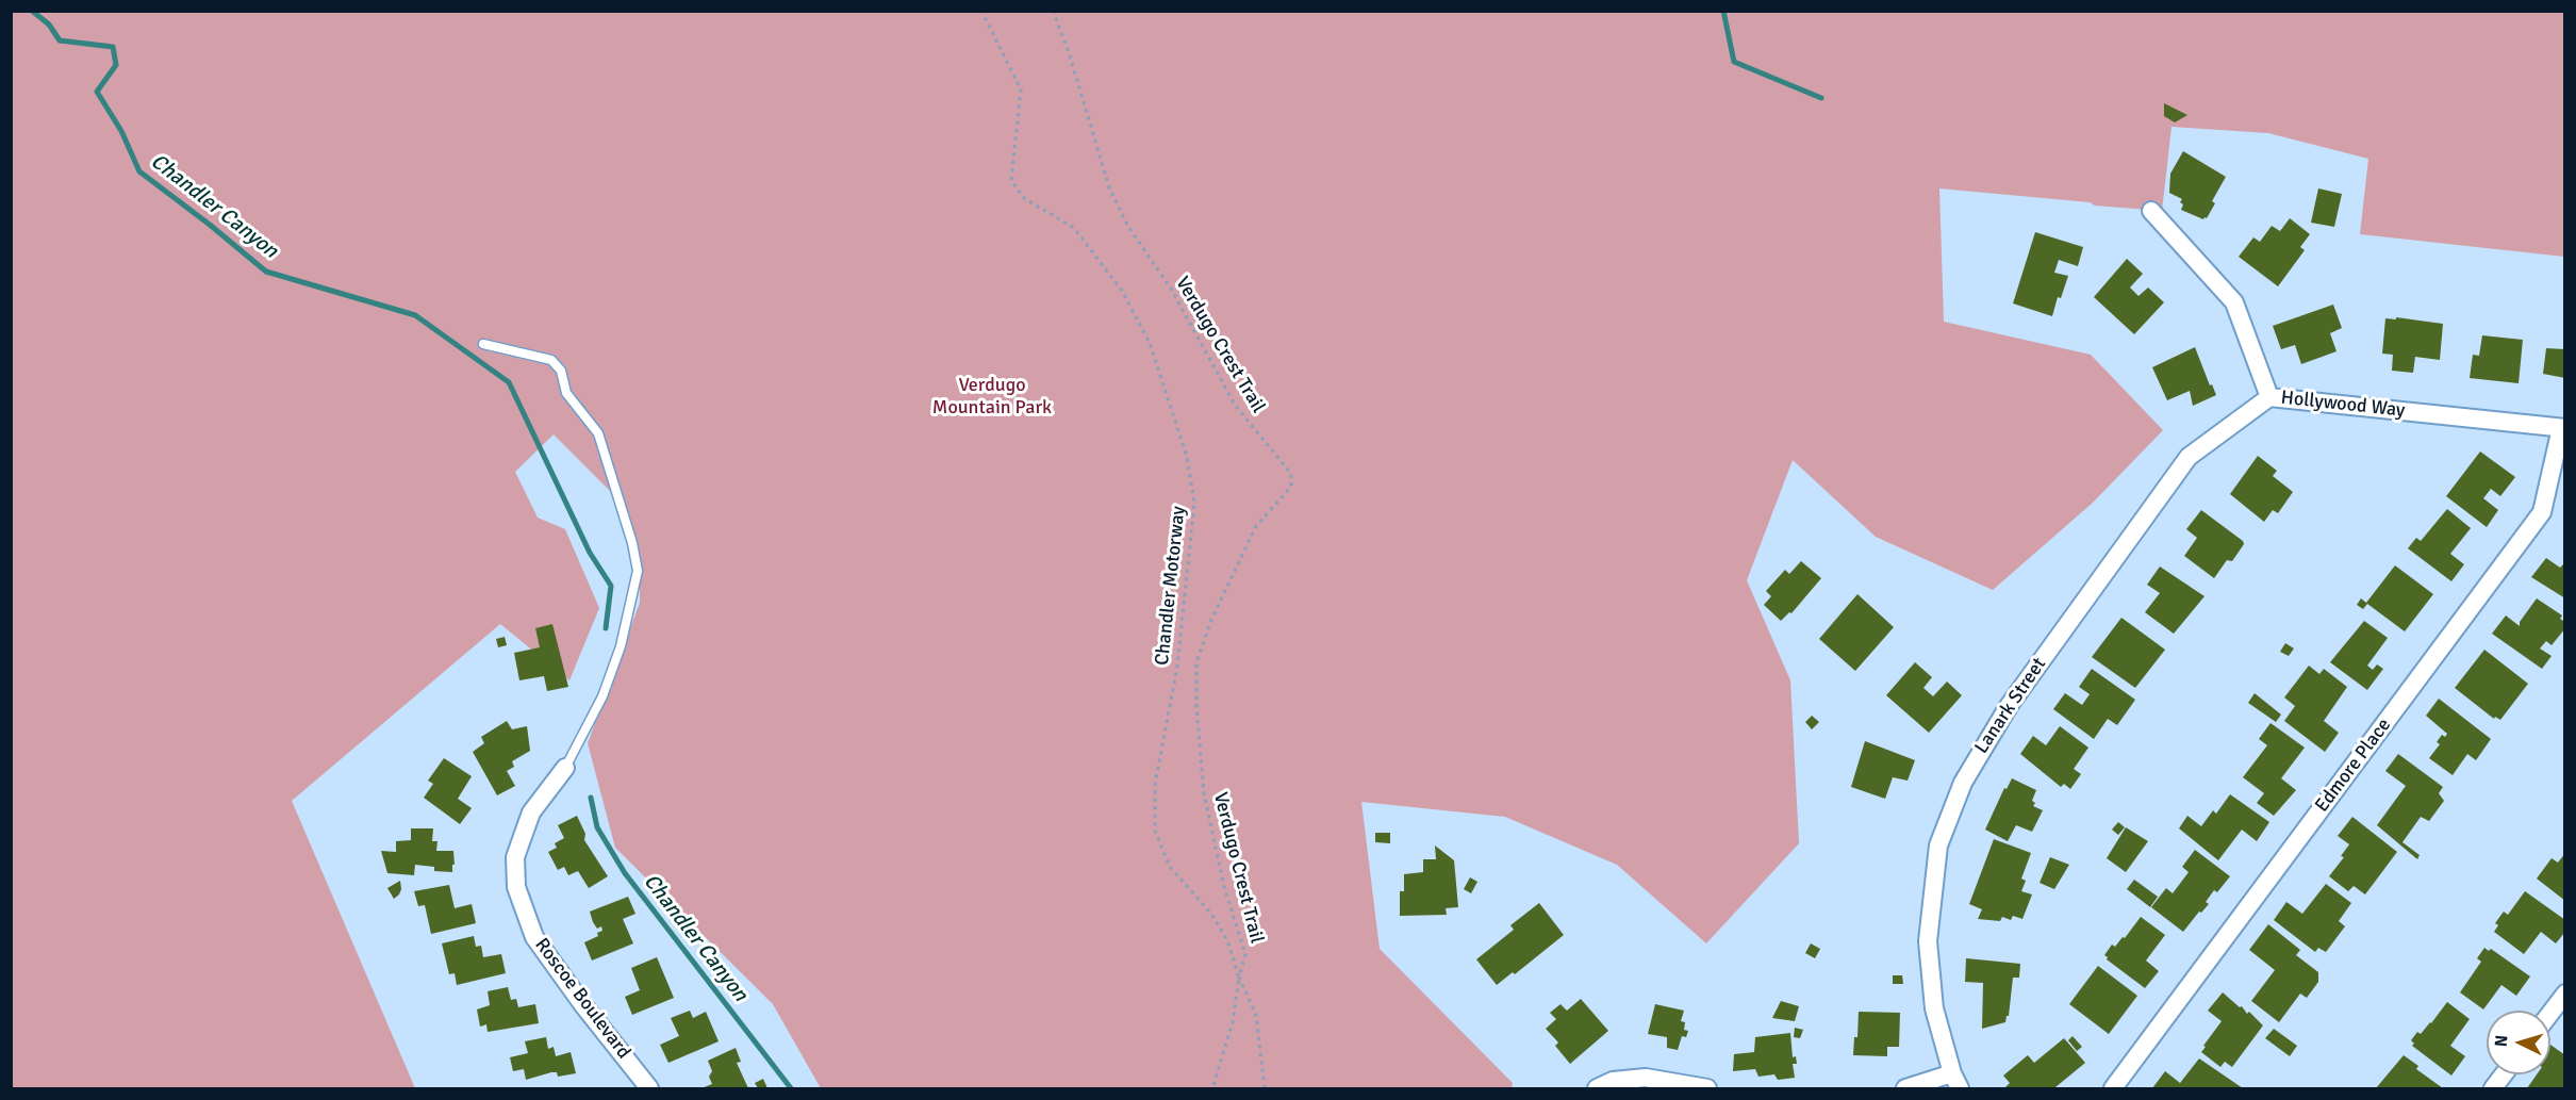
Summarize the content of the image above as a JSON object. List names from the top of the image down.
{
  "streets": {
    "street": [
      "Hollywood Way",
      "Lanark Street",
      "Edmore Place",
      "Roscoe Boulevard"
    ],
    "path": ["Verdugo Crest Trail", "Chandler Motorway"]
  },
  "crossings": [
    ["Verdugo Crest Trail", "Chandler Motorway"],
    ["Hollywood Way", "Lanark Street"],
    ["Hollywood Way", "Edmore Place"]
  ],
  "water": ["Chandler Canyon"],
  "parks": ["Verdugo Mountain Park"],
  "north": "left"
}
